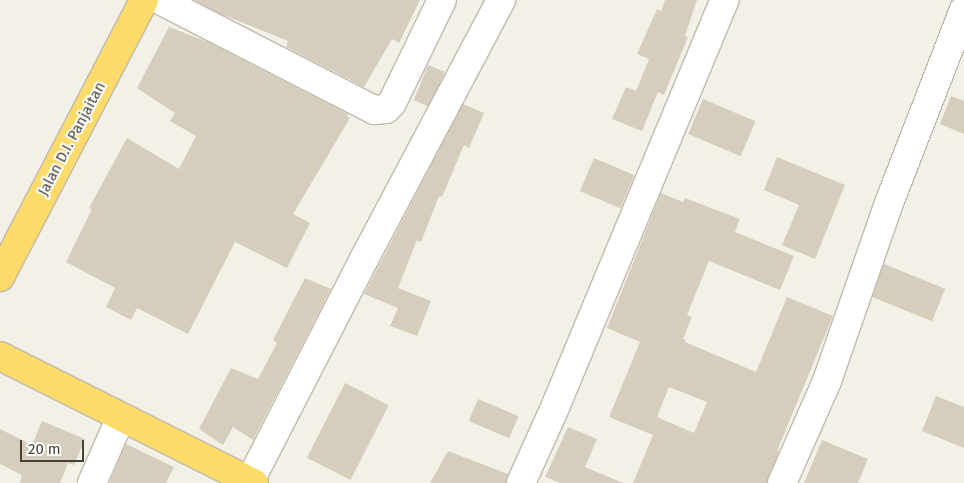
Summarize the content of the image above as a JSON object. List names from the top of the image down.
{
  "streets": {
    "highway": ["Jalan D.I. Panjaitan"]
  },
  "scale_bar": "20 m"
}
